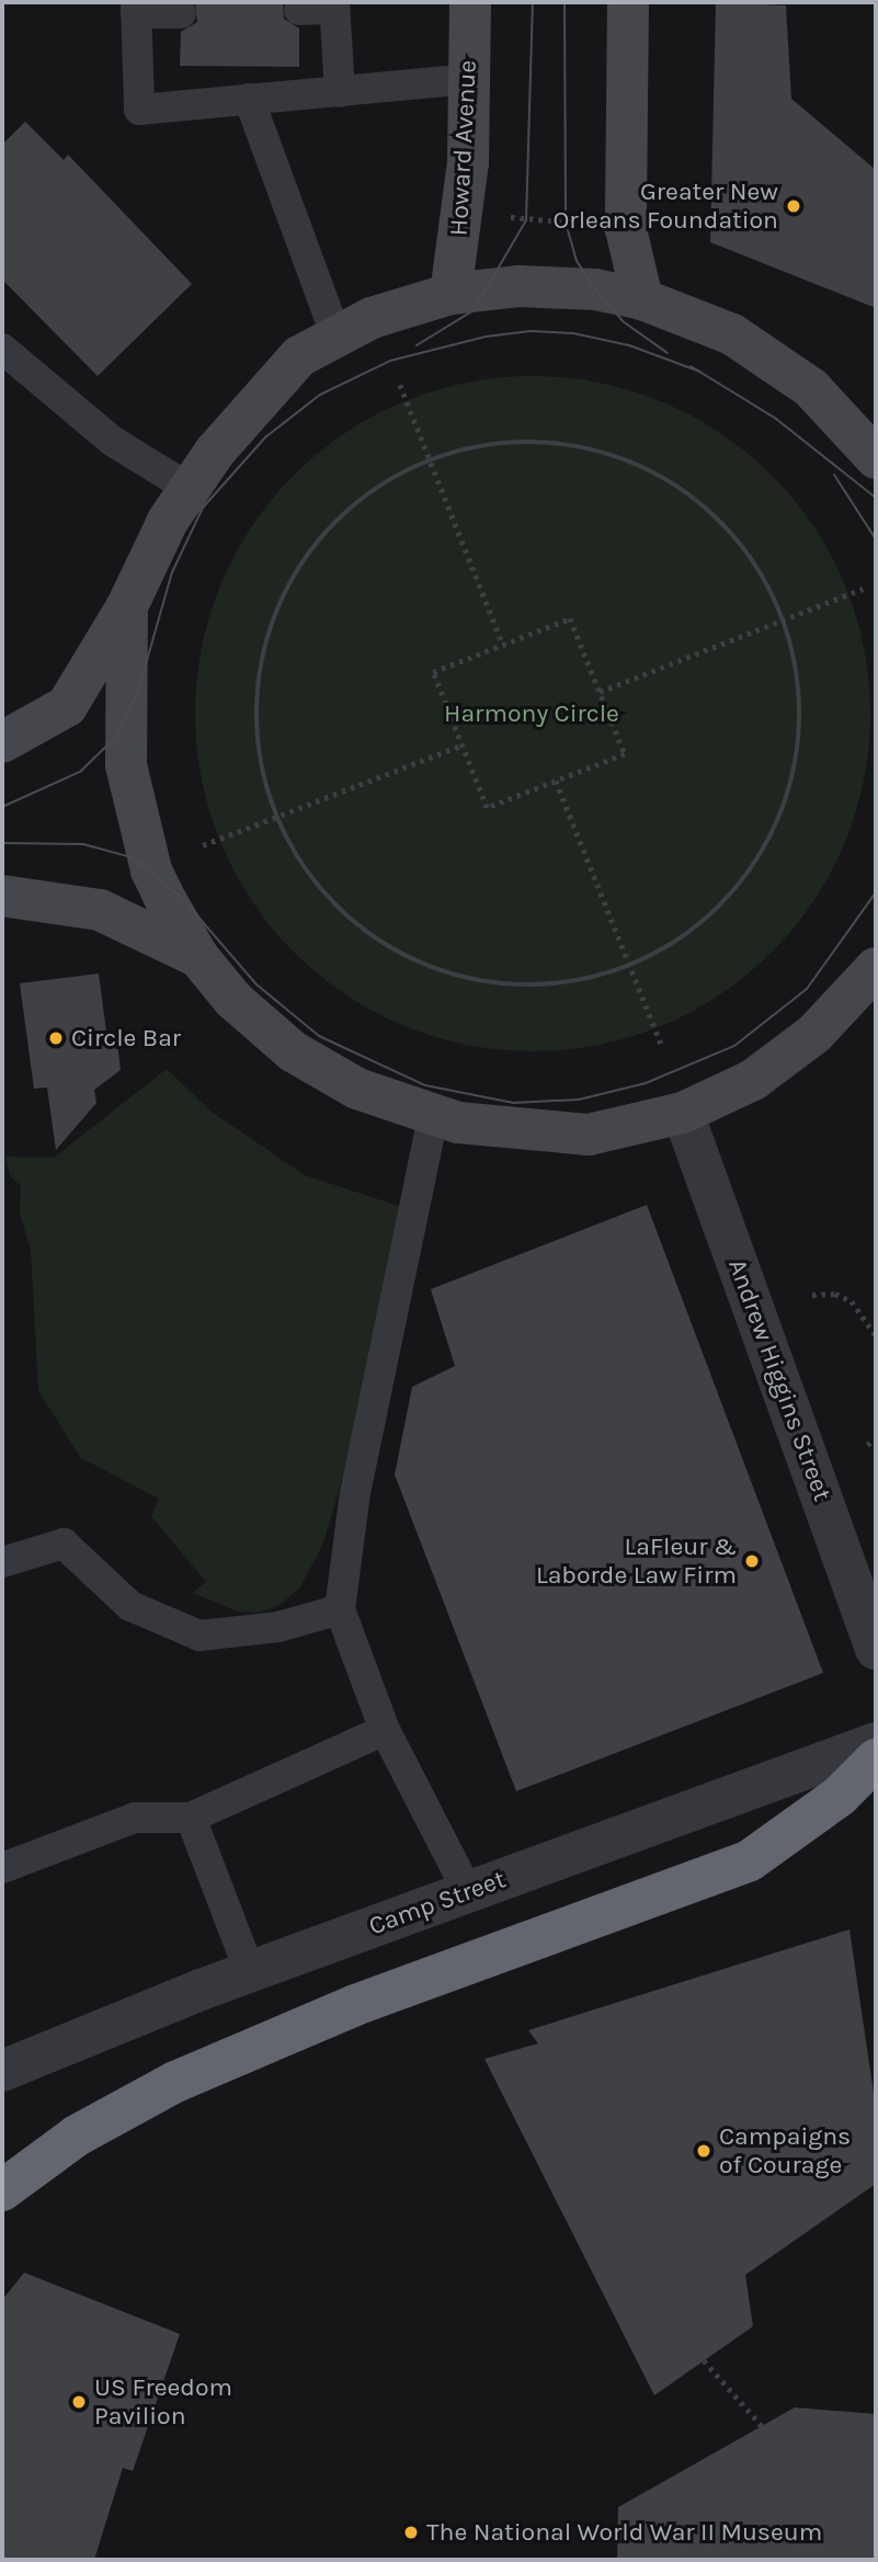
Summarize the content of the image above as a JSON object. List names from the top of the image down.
{
  "streets": {
    "main road": ["Howard Avenue"],
    "street": ["Andrew Higgins Street", "Camp Street"]
  },
  "parks": ["Harmony Circle"],
  "places": [
    "Greater New Orleans Foundation",
    "Circle Bar",
    "LaFleur & Laborde Law Firm",
    "Campaigns of Courage",
    "US Freedom Pavilion",
    "The National World War II Museum"
  ]
}
